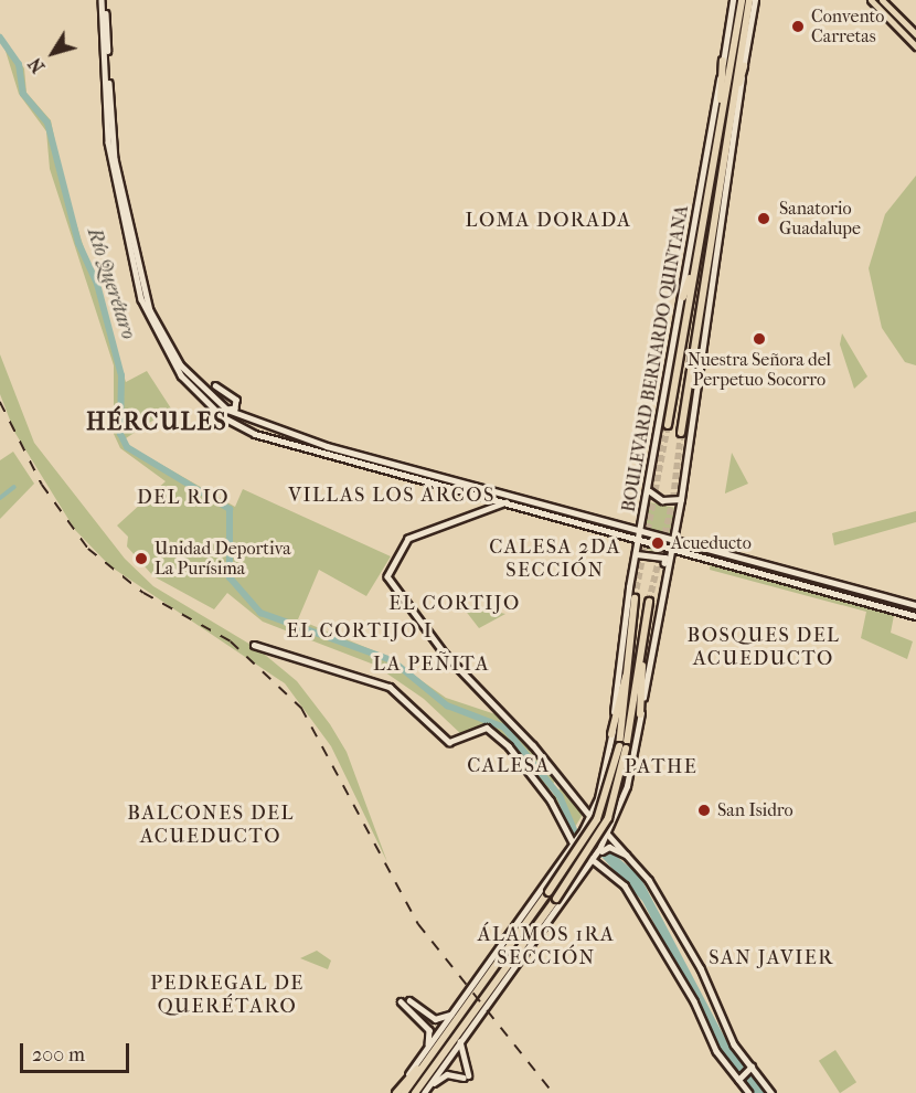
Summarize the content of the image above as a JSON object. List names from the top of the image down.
{
  "streets": {
    "highway": ["BOULEVARD BERNARDO QUINTANA"]
  },
  "districts": [
    "LOMA DORADA",
    "HÉRCULES",
    "VILLAS LOS ARCOS",
    "DEL RIO",
    "CALESA 2DA SECCIÓN",
    "EL CORTIJO",
    "EL CORTIJO I",
    "BOSQUES DEL ACUEDUCTO",
    "LA PEÑITA",
    "CALESA",
    "PATHE",
    "BALCONES DEL ACUEDUCTO",
    "ÁLAMOS 1RA SECCIÓN",
    "SAN JAVIER",
    "PEDREGAL DE QUERÉTARO"
  ],
  "water": ["Río Querétaro"],
  "places": [
    "Convento Carretas",
    "Sanatorio Guadalupe",
    "Nuestra Señora del Perpetuo Socorro",
    "Acueducto",
    "Unidad Deportiva La Purísima",
    "San Isidro"
  ],
  "scale_bar": "200 m",
  "north": "bottom left"
}
